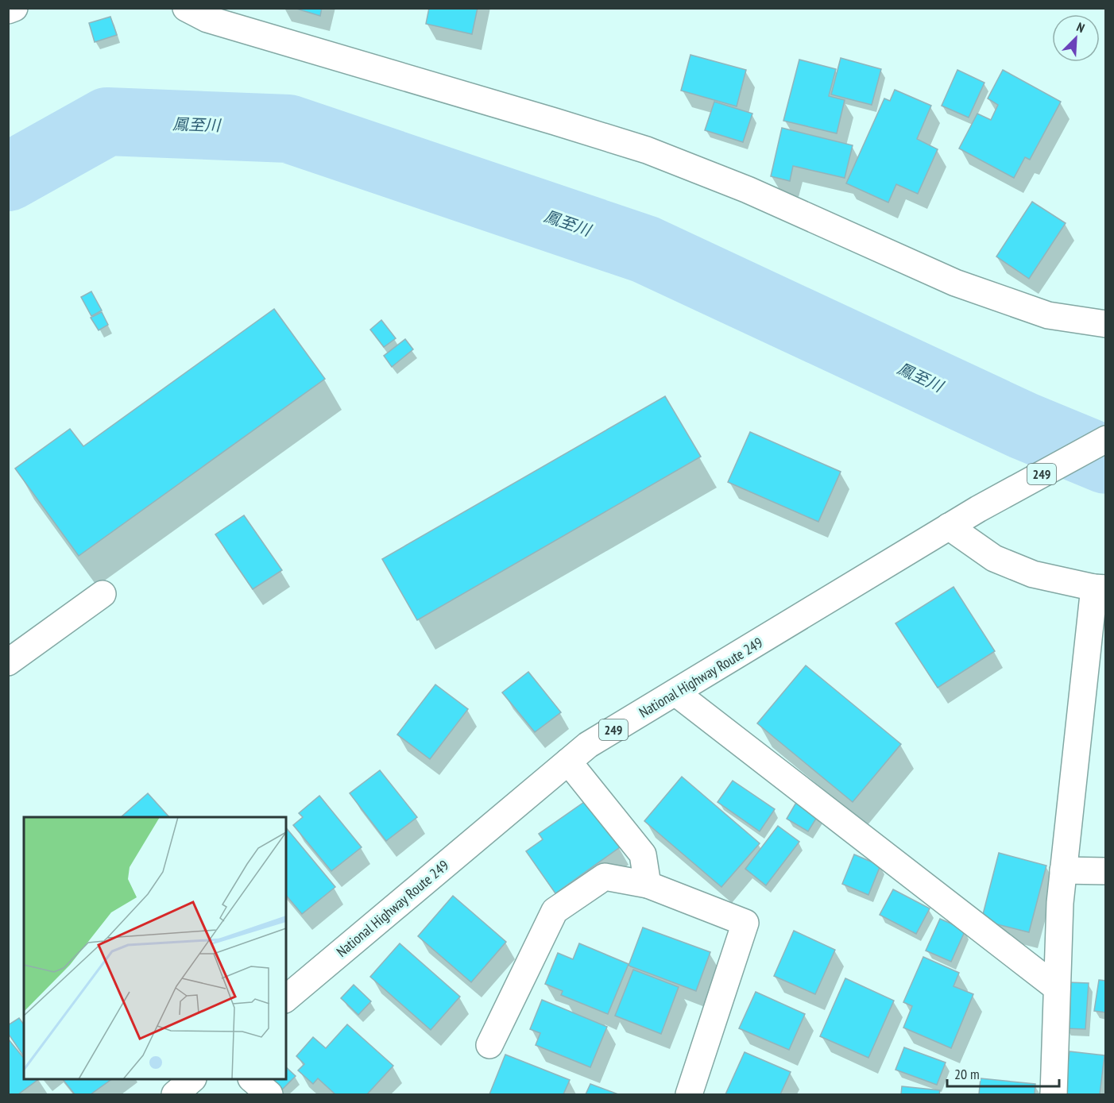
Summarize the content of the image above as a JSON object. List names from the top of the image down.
{
  "streets": {
    "main road": ["249", "National Highway Route 249"]
  },
  "water": ["鳳至川"],
  "scale_bar": "20 m",
  "north": "top right"
}
